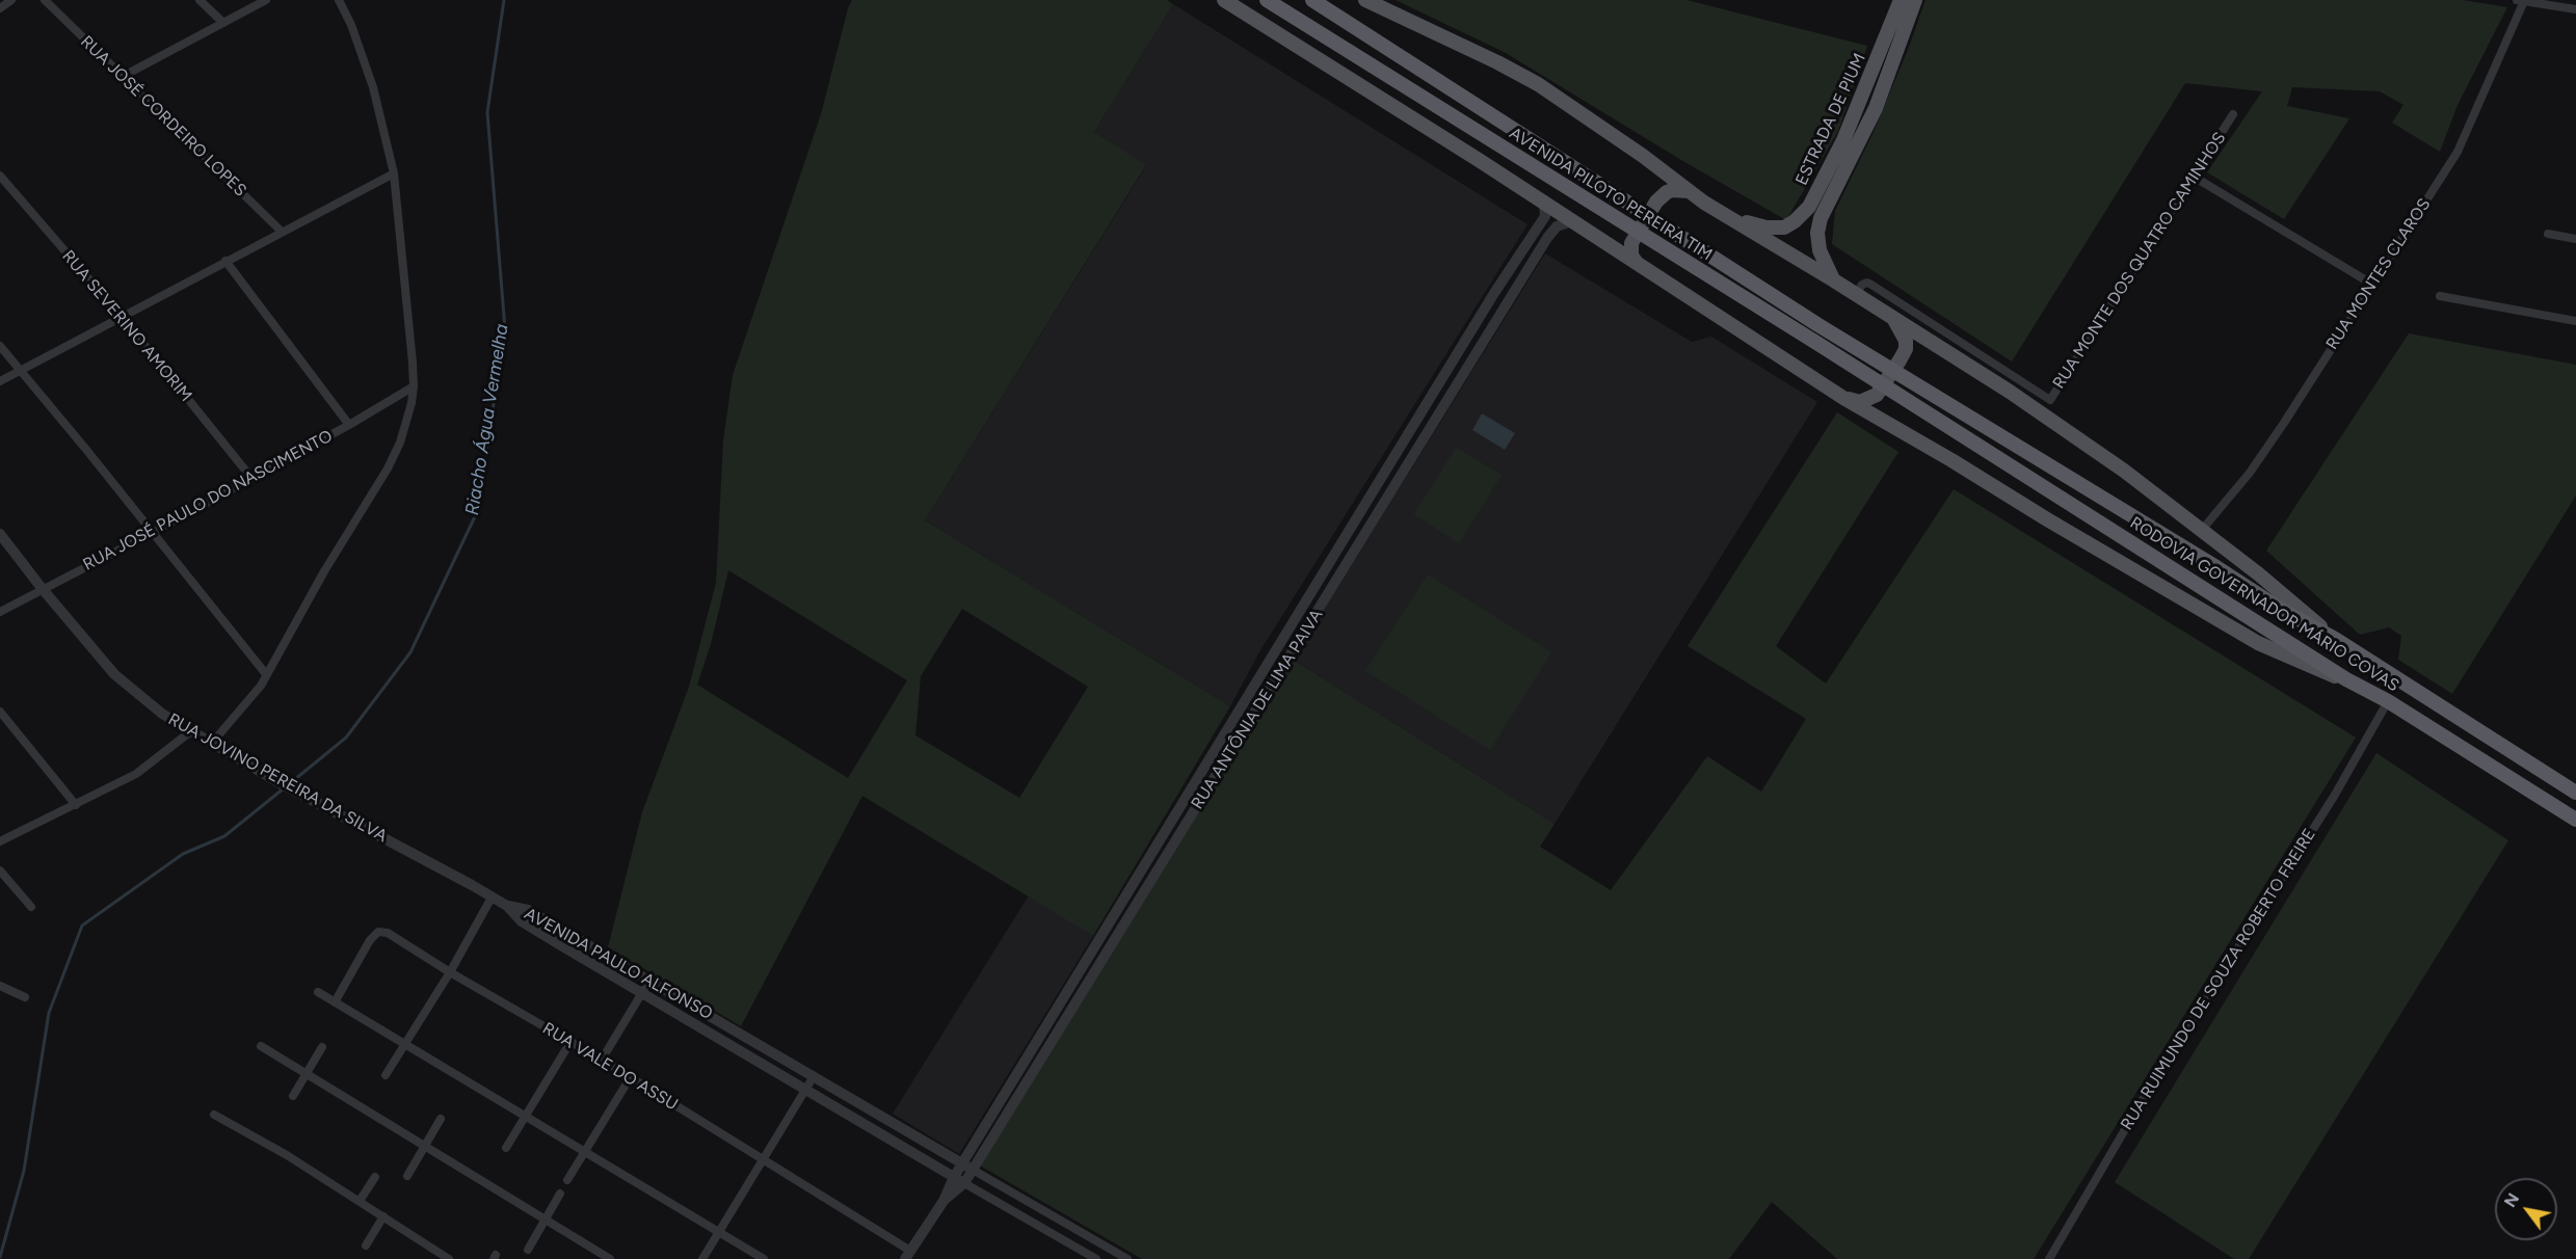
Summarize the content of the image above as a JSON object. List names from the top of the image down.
{
  "streets": {
    "highway": ["AVENIDA PILOTO PEREIRA TIM", "RODOVIA GOVERNADOR MÁRIO COVAS"],
    "main road": ["ESTRADA DE PIUM"],
    "street": [
      "RUA JOSÉ CORDEIRO LOPES",
      "RUA MONTE DOS QUATRO CAMINHOS",
      "RUA MONTES CLAROS",
      "RUA SEVERINO AMORIM",
      "RUA JOSÉ PAULO DO NASCIMENTO",
      "RUA ANTÔNIA DE LIMA PAIVA",
      "RUA JOVINO PEREIRA DA SILVA",
      "AVENIDA PAULO ALFONSO",
      "RUA RUIMUNDO DE SOUZA ROBERTO FREIRE",
      "RUA VALE DO ASSU"
    ]
  },
  "crossings": [
    ["AVENIDA PILOTO PEREIRA TIM", "RODOVIA GOVERNADOR MÁRIO COVAS"],
    ["RUA SEVERINO AMORIM", "RUA JOSÉ PAULO DO NASCIMENTO"],
    ["RUA JOSÉ PAULO DO NASCIMENTO", "RUA JOVINO PEREIRA DA SILVA"],
    ["RODOVIA GOVERNADOR MÁRIO COVAS", "RUA RUIMUNDO DE SOUZA ROBERTO FREIRE"],
    ["RUA ANTÔNIA DE LIMA PAIVA", "AVENIDA PAULO ALFONSO"],
    ["RUA ANTÔNIA DE LIMA PAIVA", "RUA VALE DO ASSU"],
    ["RUA JOVINO PEREIRA DA SILVA", "AVENIDA PAULO ALFONSO"]
  ],
  "water": ["Riacho Água Vermelha"],
  "north": "top left"
}
